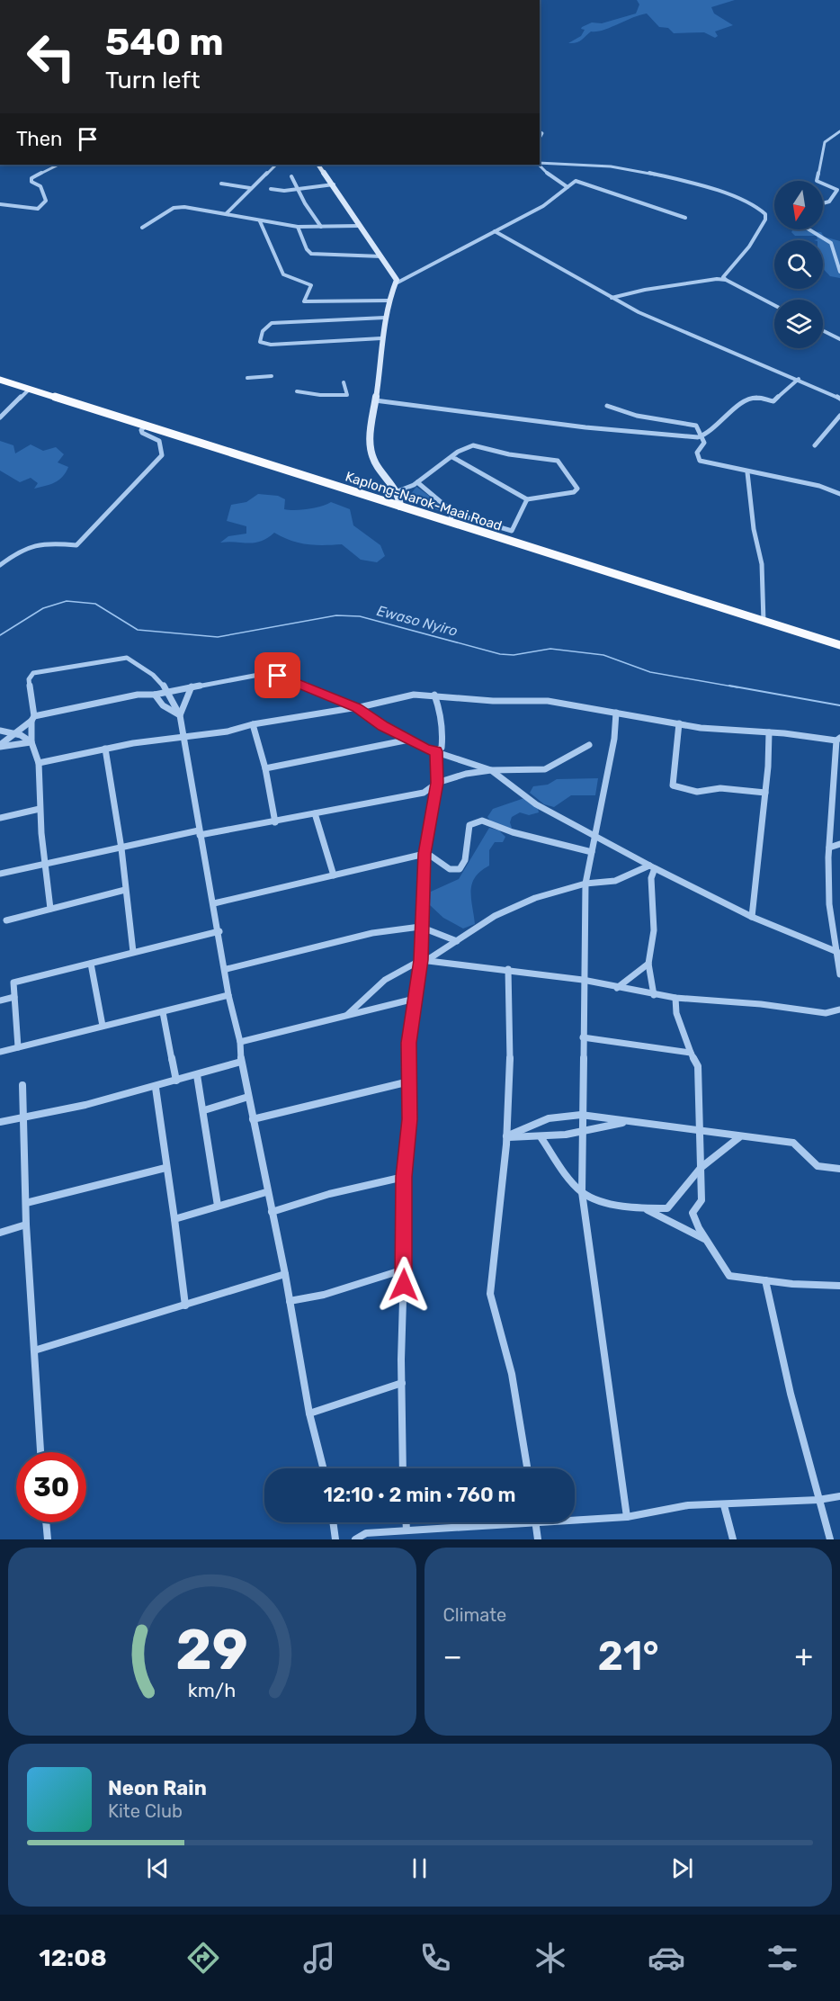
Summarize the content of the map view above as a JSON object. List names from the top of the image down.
{
  "streets": {
    "highway": ["Kaplong-Narok-Maai Road"]
  },
  "water": ["Ewaso Nyiro"],
  "north": "bottom",
  "page": {
    "turn": ["540 m", "Turn left"],
    "then": "Then",
    "limit": "30",
    "trip": "12:10 · 2 min · 760 m",
    "tile": "Climate",
    "heat": ["−", "21°", "+"],
    "song": ["Neon Rain", "Kite Club"],
    "tabs": "12:08",
    "gauge": ["29", "km/h"]
  }
}
